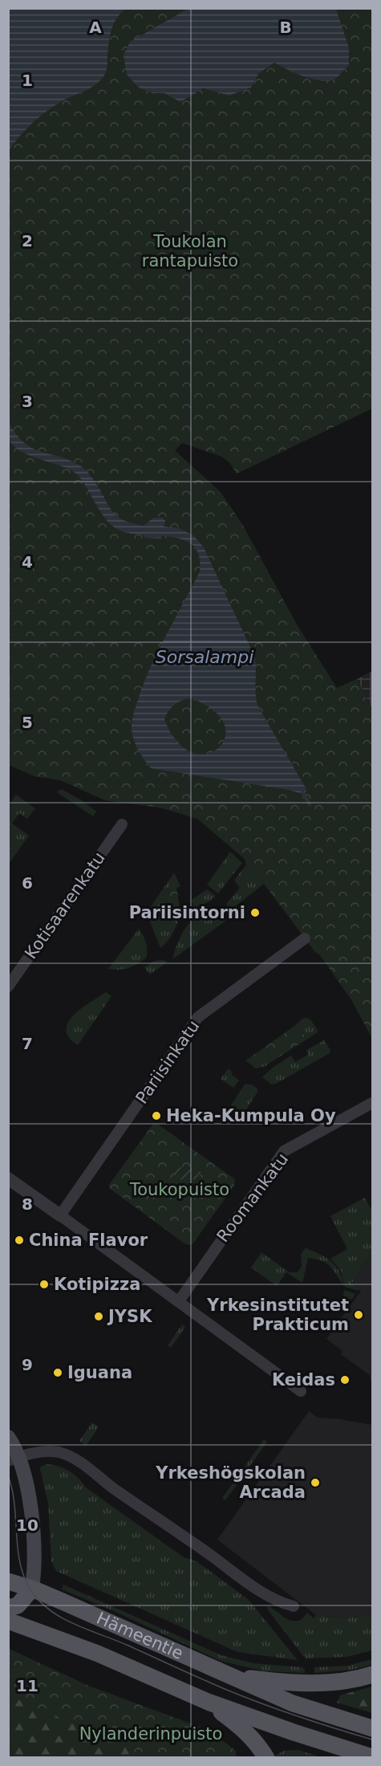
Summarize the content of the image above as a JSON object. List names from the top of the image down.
{
  "streets": {
    "main road": ["Hämeentie"],
    "street": ["Kotisaarenkatu", "Pariisinkatu", "Roomankatu"]
  },
  "water": ["Sorsalampi"],
  "parks": ["Toukolan rantapuisto", "Toukopuisto", "Nylanderinpuisto"],
  "places": [
    "Pariisintorni",
    "Heka-Kumpula Oy",
    "China Flavor",
    "Kotipizza",
    "Yrkesinstitutet Prakticum",
    "JYSK",
    "Iguana",
    "Keidas",
    "Yrkeshögskolan Arcada"
  ],
  "grid": {
    "columns": ["A", "B"],
    "rows": [
      "1",
      "2",
      "3",
      "4",
      "5",
      "6",
      "7",
      "8",
      "9",
      "10",
      "11"
    ]
  }
}
